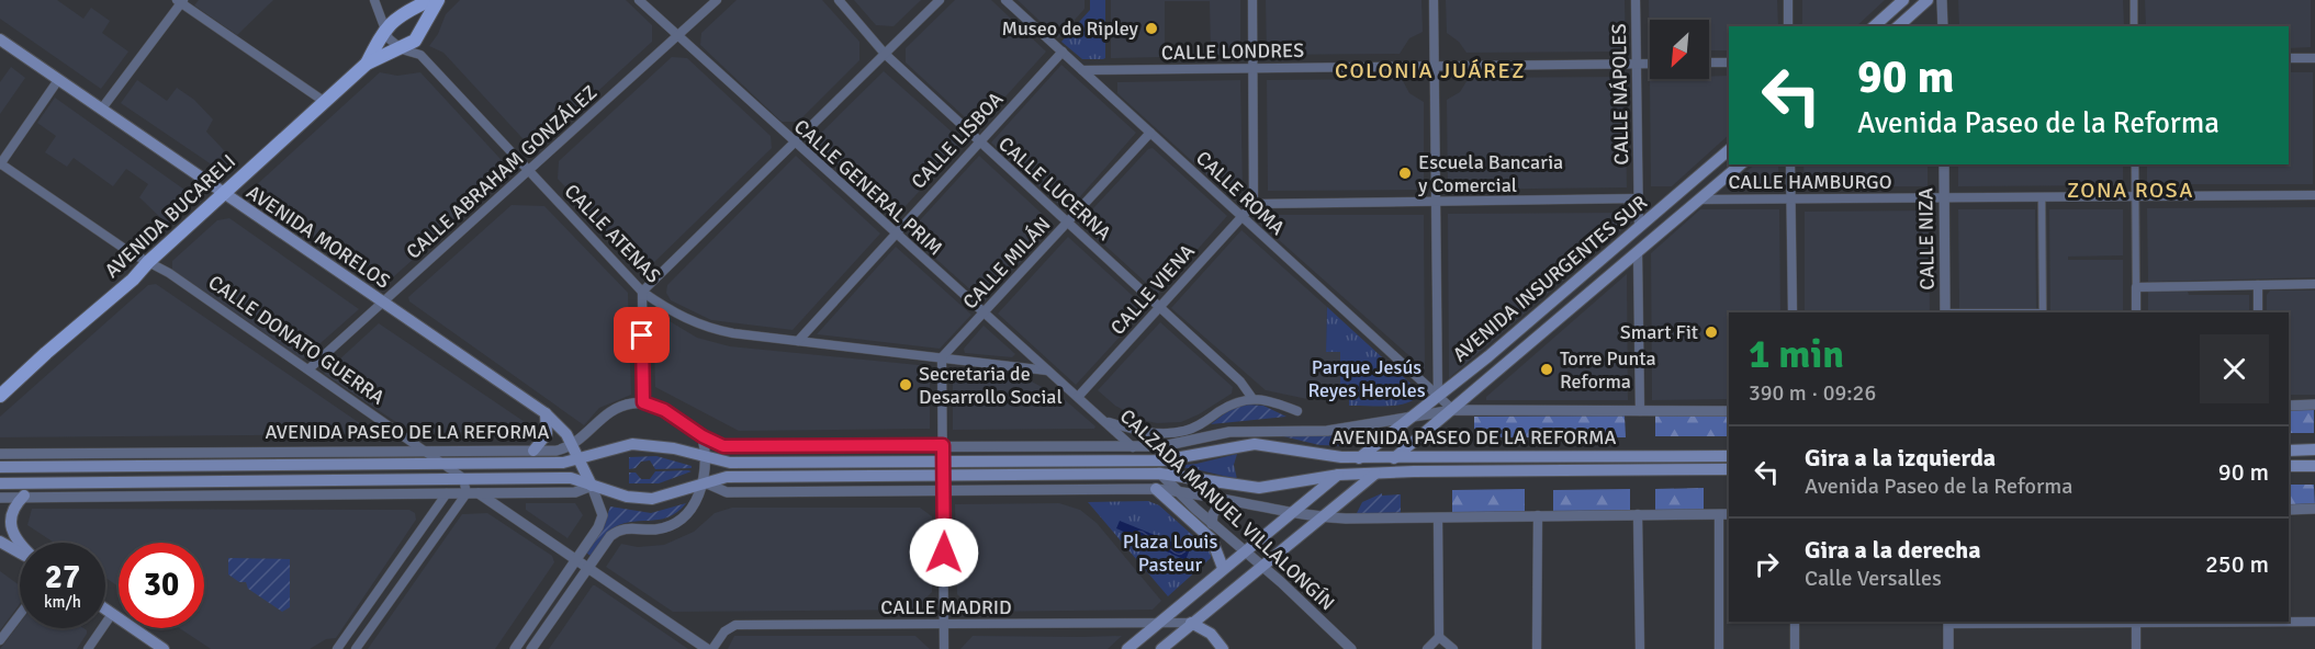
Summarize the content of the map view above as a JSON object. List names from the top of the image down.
{
  "streets": {
    "main road": [
      "AVENIDA BUCARELI",
      "AVENIDA MORELOS",
      "AVENIDA INSURGENTES SUR",
      "AVENIDA PASEO DE LA REFORMA"
    ],
    "street": [
      "CALLE LONDRES",
      "CALLE NÁPOLES",
      "CALLE LISBOA",
      "CALLE ABRAHAM GONZÁLEZ",
      "CALLE HAMBURGO",
      "CALLE GENERAL PRIM",
      "CALLE LUCERNA",
      "CALLE ROMA",
      "CALLE ATENAS",
      "CALLE NIZA",
      "CALLE MILÁN",
      "CALLE VIENA",
      "CALLE DONATO GUERRA",
      "CALZADA MANUEL VILLALONGÍN",
      "CALLE MADRID"
    ]
  },
  "crossings": [
    ["CALLE LONDRES", "CALLE NÁPOLES"],
    ["CALLE LONDRES", "CALLE ROMA"],
    ["CALLE NÁPOLES", "AVENIDA INSURGENTES SUR"],
    ["CALLE LISBOA", "CALLE GENERAL PRIM"],
    ["CALLE LISBOA", "CALLE LUCERNA"],
    ["CALLE LISBOA", "CALLE ROMA"],
    ["CALLE LISBOA", "CALLE ATENAS"],
    ["CALLE ABRAHAM GONZÁLEZ", "CALLE GENERAL PRIM"],
    ["CALLE ABRAHAM GONZÁLEZ", "CALLE ATENAS"],
    ["CALLE ABRAHAM GONZÁLEZ", "AVENIDA MORELOS"],
    ["CALLE ABRAHAM GONZÁLEZ", "CALLE DONATO GUERRA"],
    ["CALLE HAMBURGO", "CALLE NIZA"],
    ["CALLE HAMBURGO", "AVENIDA INSURGENTES SUR"],
    ["CALLE GENERAL PRIM", "CALLE ATENAS"],
    ["CALLE GENERAL PRIM", "CALLE MILÁN"],
    ["CALLE GENERAL PRIM", "CALLE VIENA"],
    ["CALLE GENERAL PRIM", "CALZADA MANUEL VILLALONGÍN"],
    ["CALLE LUCERNA", "CALLE MILÁN"],
    ["CALLE LUCERNA", "CALLE VIENA"],
    ["CALLE ROMA", "CALLE MILÁN"],
    ["CALLE ROMA", "AVENIDA INSURGENTES SUR"],
    ["CALLE ROMA", "CALLE VIENA"],
    ["CALLE ROMA", "AVENIDA PASEO DE LA REFORMA"],
    ["AVENIDA BUCARELI", "CALLE ATENAS"],
    ["AVENIDA BUCARELI", "AVENIDA MORELOS"],
    ["AVENIDA BUCARELI", "CALLE DONATO GUERRA"],
    ["CALLE ATENAS", "CALLE MILÁN"],
    ["AVENIDA MORELOS", "AVENIDA PASEO DE LA REFORMA"],
    ["AVENIDA INSURGENTES SUR", "AVENIDA PASEO DE LA REFORMA"],
    ["AVENIDA INSURGENTES SUR", "CALZADA MANUEL VILLALONGÍN"],
    ["AVENIDA INSURGENTES SUR", "CALLE MADRID"],
    ["CALLE VIENA", "CALZADA MANUEL VILLALONGÍN"],
    ["CALLE DONATO GUERRA", "AVENIDA PASEO DE LA REFORMA"],
    ["AVENIDA PASEO DE LA REFORMA", "CALZADA MANUEL VILLALONGÍN"]
  ],
  "districts": ["COLONIA JUÁREZ", "ZONA ROSA"],
  "parks": ["Parque Jesús Reyes Heroles", "Plaza Louis Pasteur"],
  "places": [
    "Museo de Ripley",
    "Escuela Bancaria y Comercial",
    "Smart Fit",
    "Torre Punta Reforma",
    "Secretaria de Desarrollo Social"
  ],
  "north": "bottom left",
  "page": {
    "turn": ["90 m", "Avenida Paseo de la Reforma"],
    "heading": ["1 min", "390 m · 09:26"],
    "list": [
      {
        "name": "Gira a la izquierda",
        "note": "Avenida Paseo de la Reforma",
        "value": "90 m"
      },
      {
        "name": "Gira a la derecha",
        "note": "Calle Versalles",
        "value": "250 m"
      }
    ],
    "speed": "27 km/h",
    "limit": "30"
  }
}
